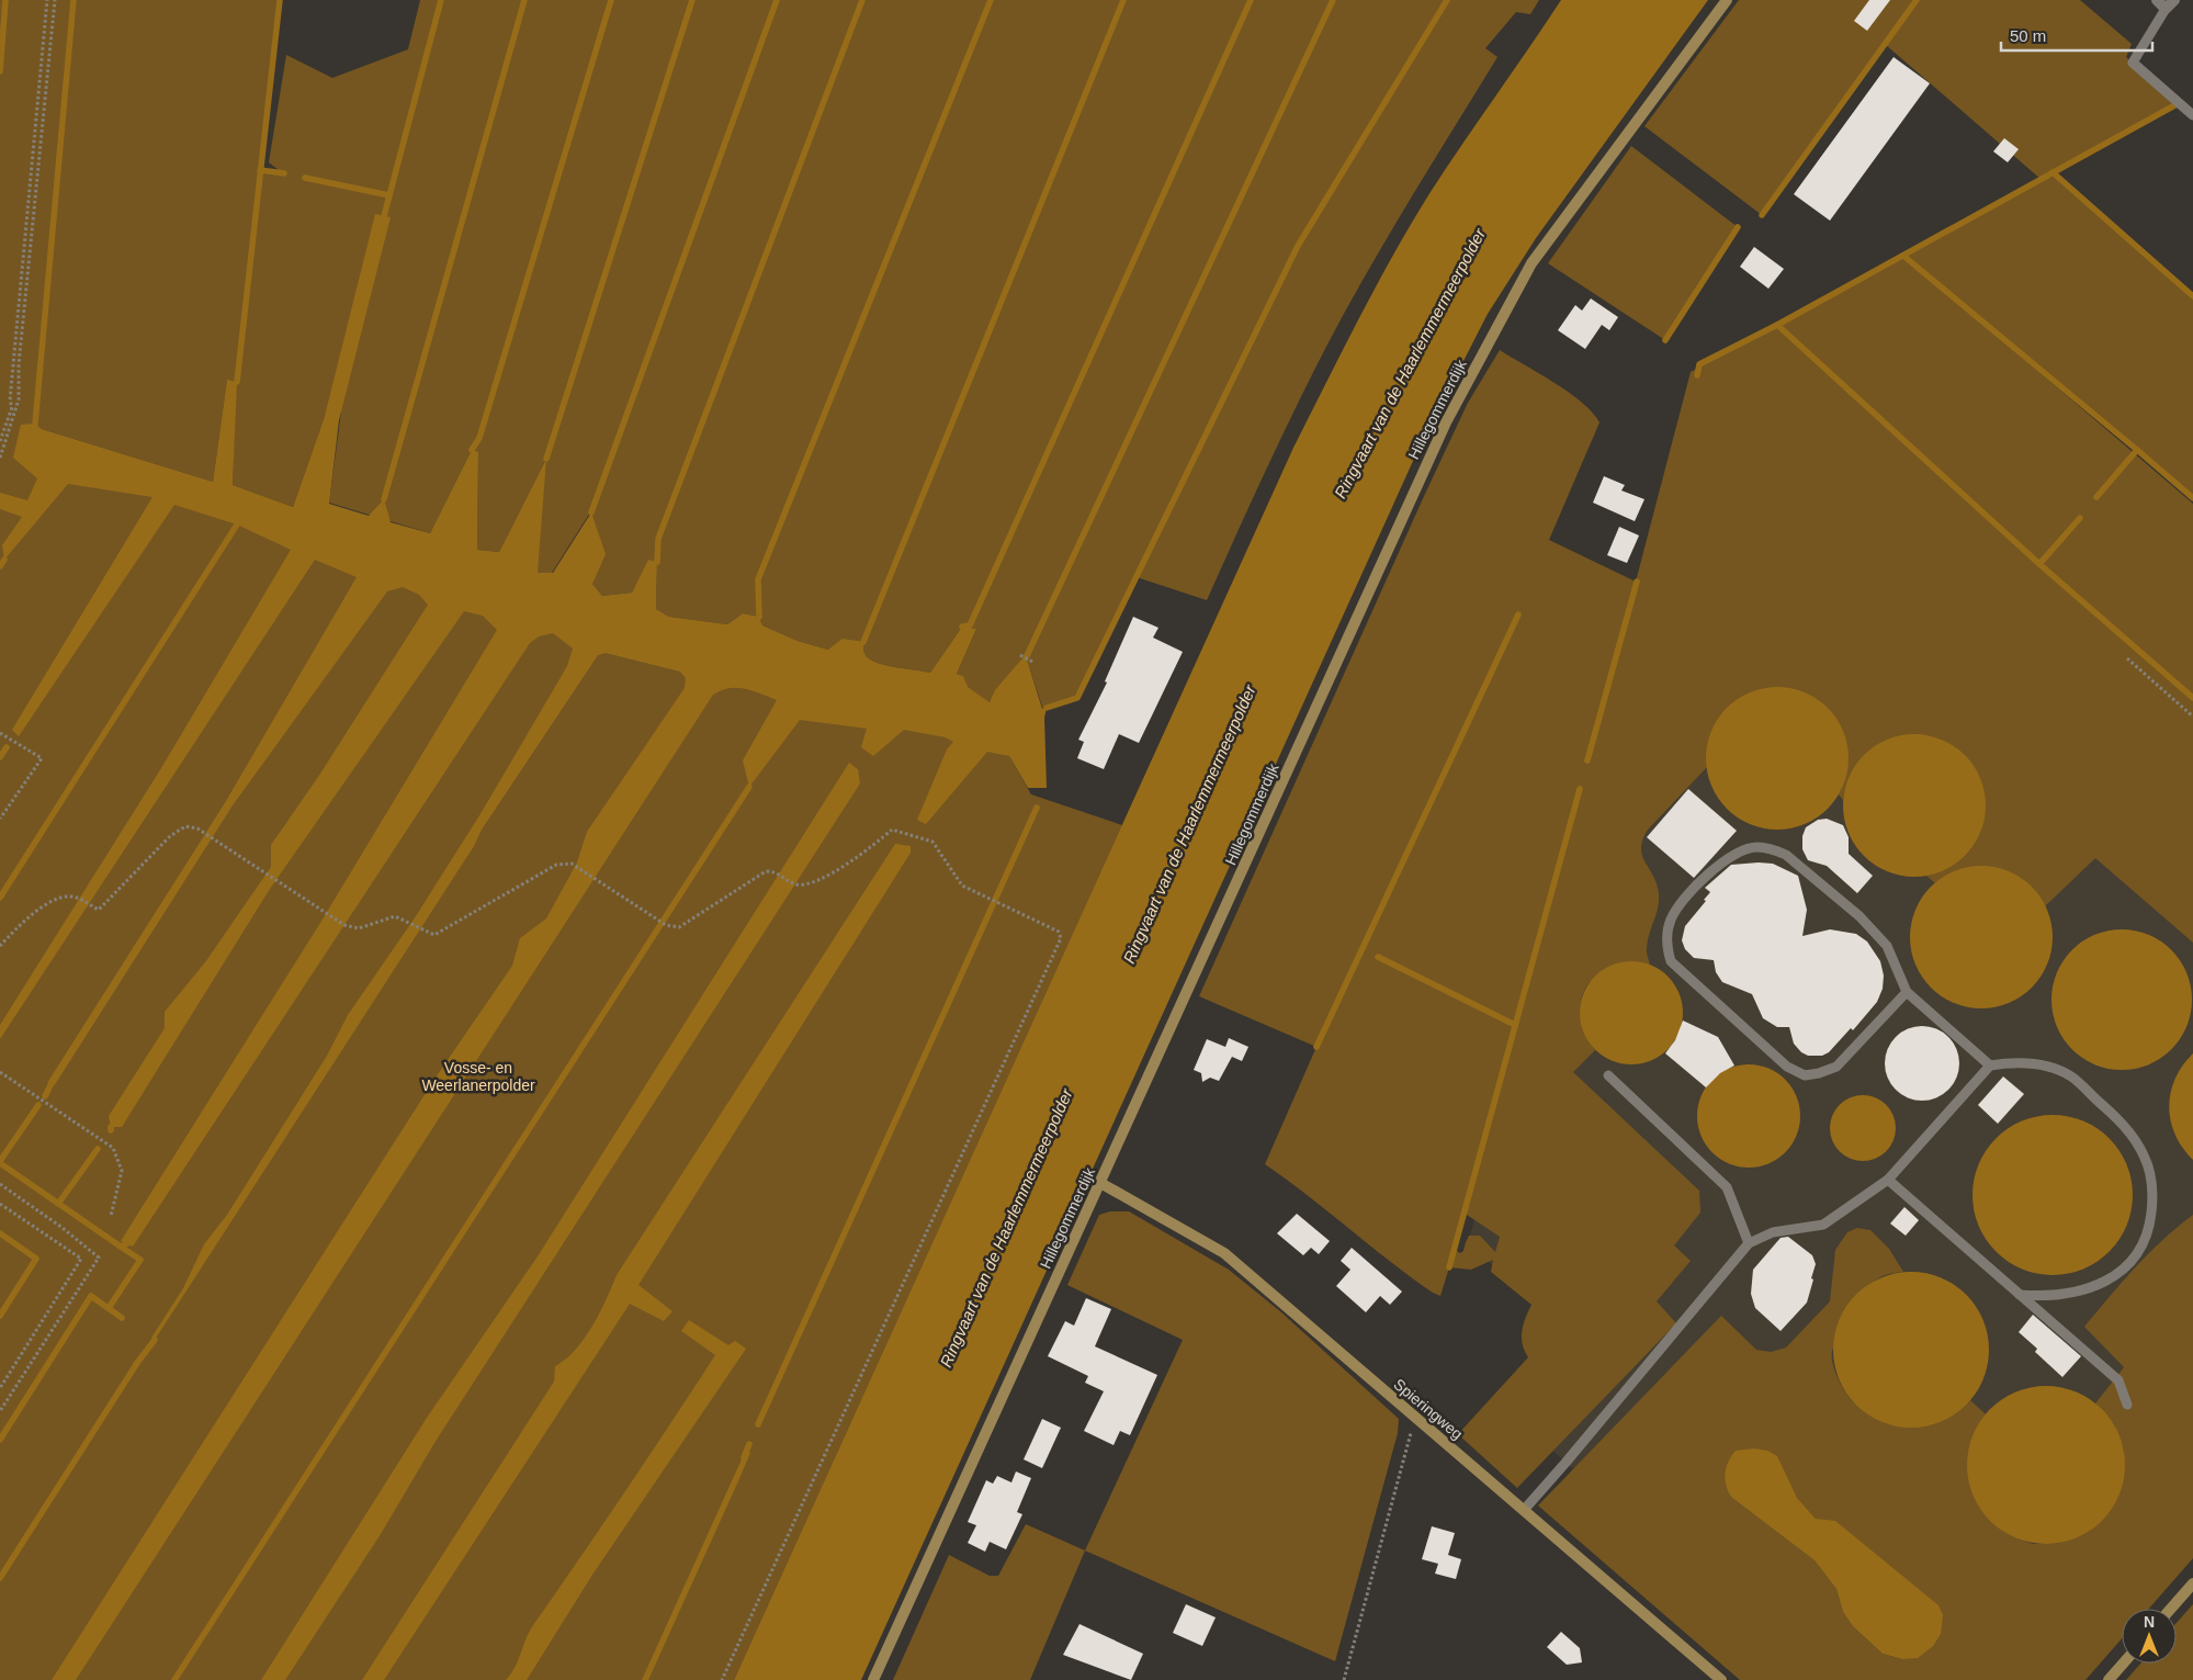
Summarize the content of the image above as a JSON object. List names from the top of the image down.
{
  "streets": {
    "street": ["Hillegommerdijk", "Spieringweg"]
  },
  "crossings": [
    ["Hillegommerdijk", "Spieringweg"]
  ],
  "water": ["Ringvaart van de Haarlemmermeerpolder"],
  "parks": ["Vosse- en Weerlanerpolder"],
  "scale_bar": "50 m",
  "north": "top"
}
